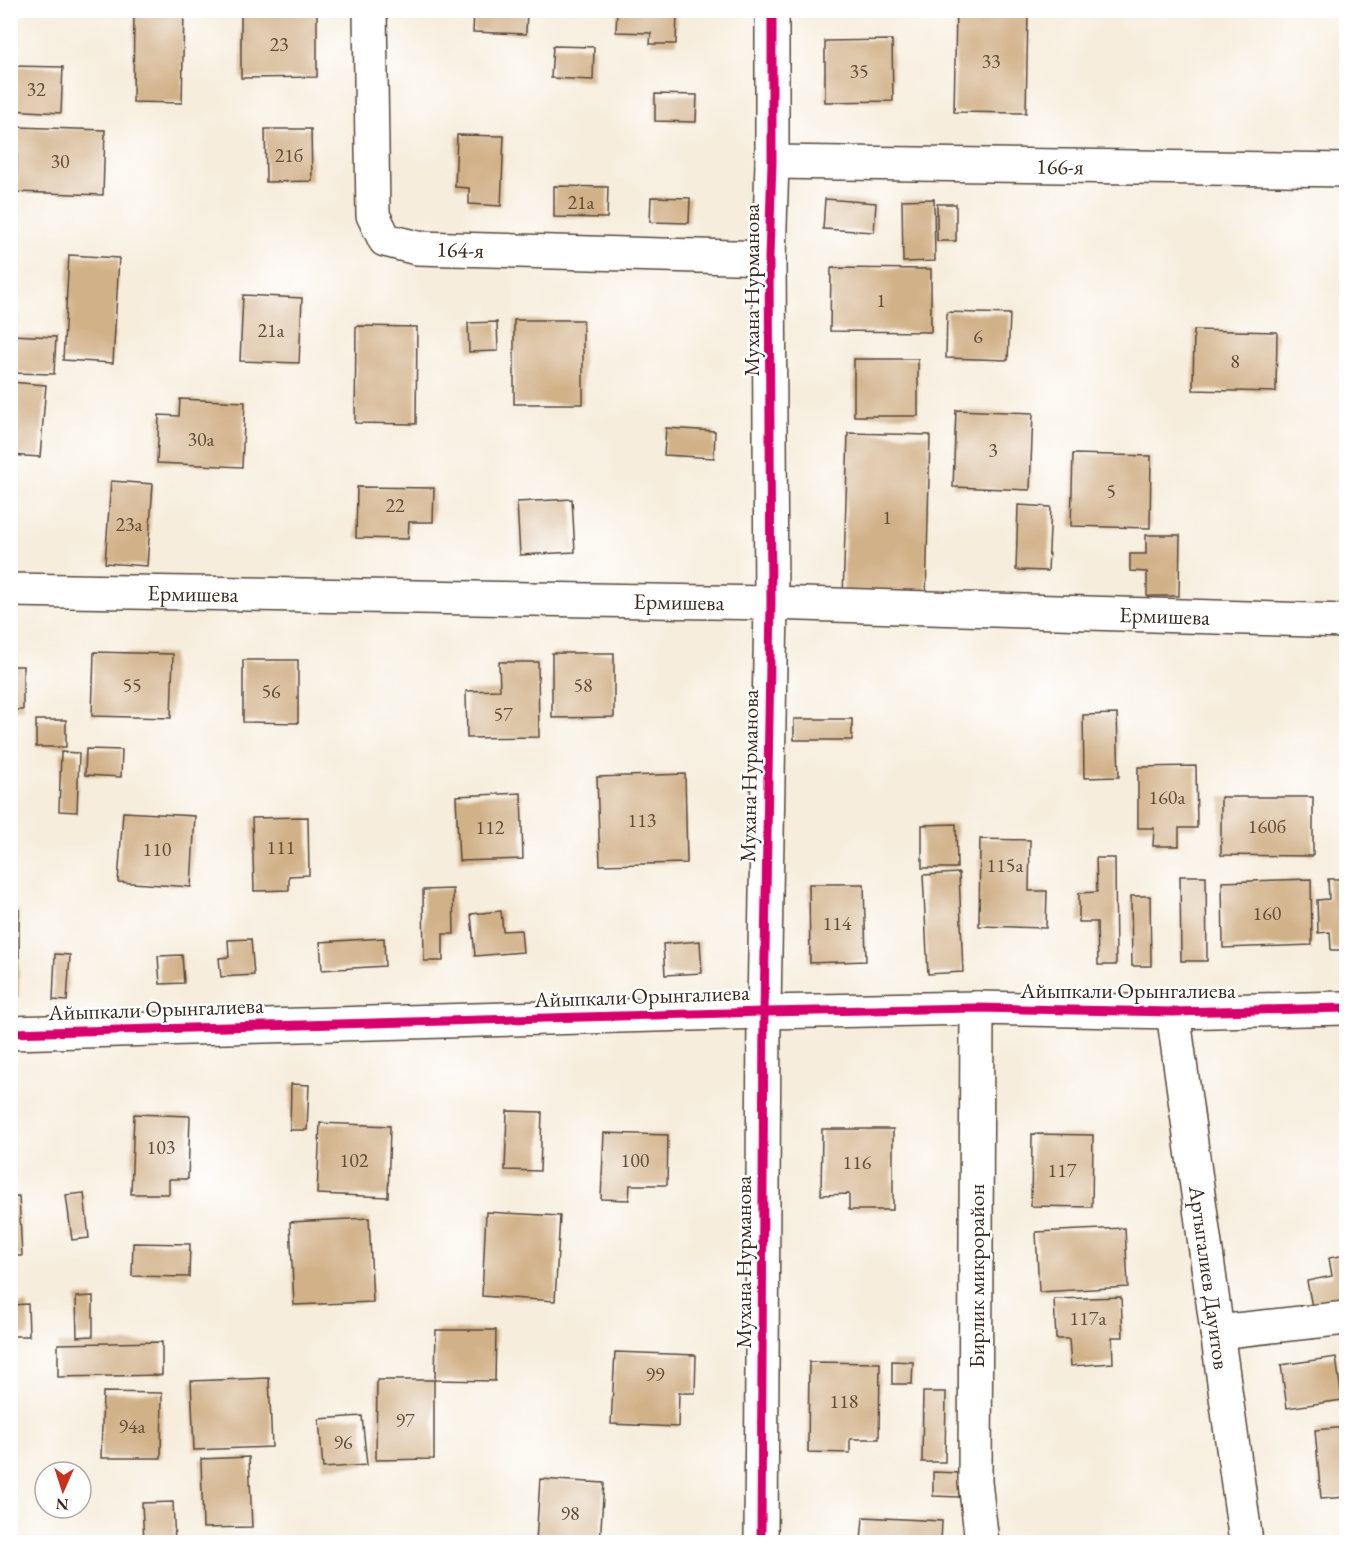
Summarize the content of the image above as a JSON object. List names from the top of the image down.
{
  "streets": {
    "street": [
      "166-я",
      "164-я",
      "Мухана Нурманова",
      "Ермишева",
      "Айыпкали Орынгалиева",
      "Бирлик микрорайон",
      "Артыгалиев Дауитов"
    ]
  },
  "crossings": [
    ["166-я", "Мухана Нурманова"],
    ["164-я", "Мухана Нурманова"],
    ["Мухана Нурманова", "Ермишева"],
    ["Мухана Нурманова", "Айыпкали Орынгалиева"],
    ["Айыпкали Орынгалиева", "Бирлик микрорайон"],
    ["Айыпкали Орынгалиева", "Артыгалиев Дауитов"]
  ],
  "house_numbers": [
    "23",
    "33",
    "35",
    "32",
    "21б",
    "30",
    "21а",
    "1",
    "21а",
    "6",
    "8",
    "30а",
    "3",
    "5",
    "22",
    "1",
    "23а",
    "55",
    "58",
    "56",
    "57",
    "160а",
    "113",
    "160б",
    "112",
    "111",
    "110",
    "115а",
    "160",
    "114",
    "103",
    "102",
    "100",
    "116",
    "117",
    "117а",
    "99",
    "118",
    "97",
    "94а",
    "96",
    "98"
  ],
  "north": "bottom"
}
